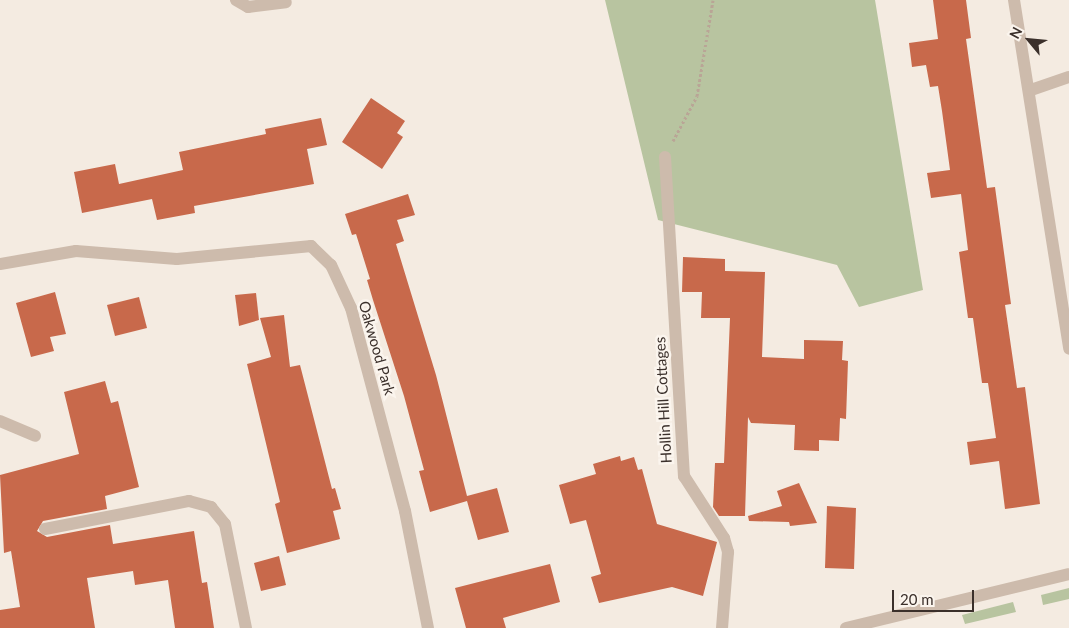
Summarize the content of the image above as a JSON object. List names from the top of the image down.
{
  "streets": {
    "street": ["Oakwood Park", "Hollin Hill Cottages"]
  },
  "scale_bar": "20 m",
  "north": "top left"
}
